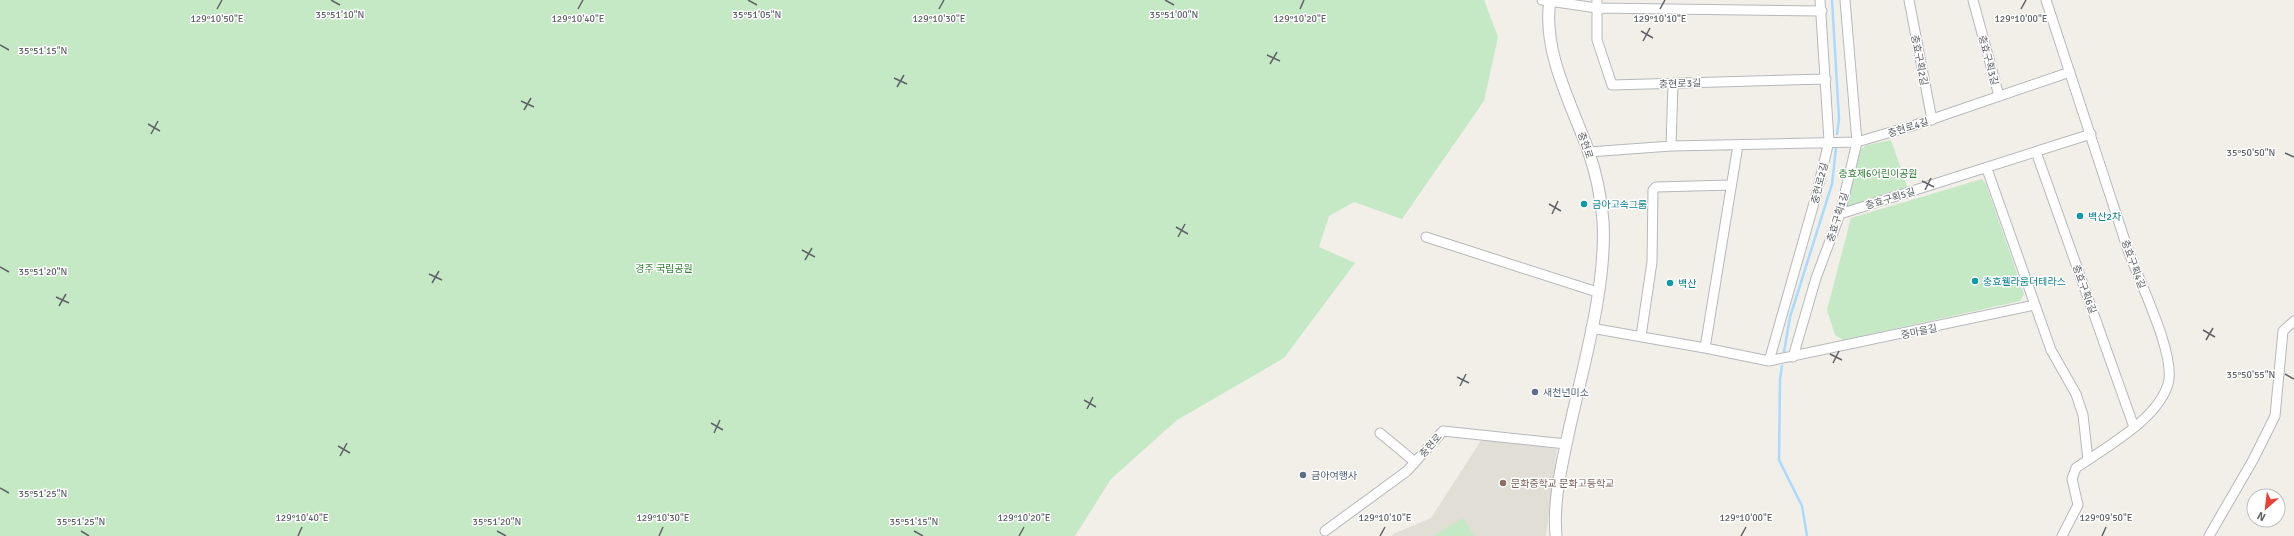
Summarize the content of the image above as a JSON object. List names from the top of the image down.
{
  "streets": {
    "street": [
      "충효구획2길",
      "충효구획3길",
      "충현로3길",
      "충현로4길",
      "충현로",
      "충현로2길",
      "충효구획5길",
      "충효구획1길",
      "충효구획4길",
      "충효구획6길",
      "중마을길"
    ]
  },
  "crossings": [
    ["충효구획2길", "충현로4길"],
    ["충효구획3길", "충현로4길"],
    ["충현로3길", "충현로2길"],
    ["충현로4길", "충현로"],
    ["충현로4길", "충현로2길"],
    ["충현로4길", "충효구획1길"],
    ["충현로4길", "충효구획4길"],
    ["충현로", "중마을길"],
    ["충현로2길", "중마을길"],
    ["충효구획5길", "충효구획1길"],
    ["충효구획5길", "충효구획4길"],
    ["충효구획5길", "충효구획6길"],
    ["충효구획1길", "중마을길"],
    ["충효구획4길", "충효구획6길"]
  ],
  "parks": ["충효제6어린이공원", "경주 국립공원"],
  "places": [
    "금아고속그룹",
    "백산2차",
    "충효웰라움더테라스",
    "백산",
    "새천년미소",
    "금아여행사",
    "문화중학교 문화고등학교"
  ],
  "north": "bottom left",
  "coordinates": [
    "35°51'10\"N",
    "35°51'05\"N",
    "35°51'00\"N",
    "129°10'50\"E",
    "129°10'40\"E",
    "129°10'30\"E",
    "129°10'20\"E",
    "129°10'10\"E",
    "129°10'00\"E",
    "35°51'15\"N",
    "35°50'50\"N",
    "35°51'20\"N",
    "35°50'55\"N",
    "35°51'25\"N",
    "129°09'50\"E"
  ]
}
